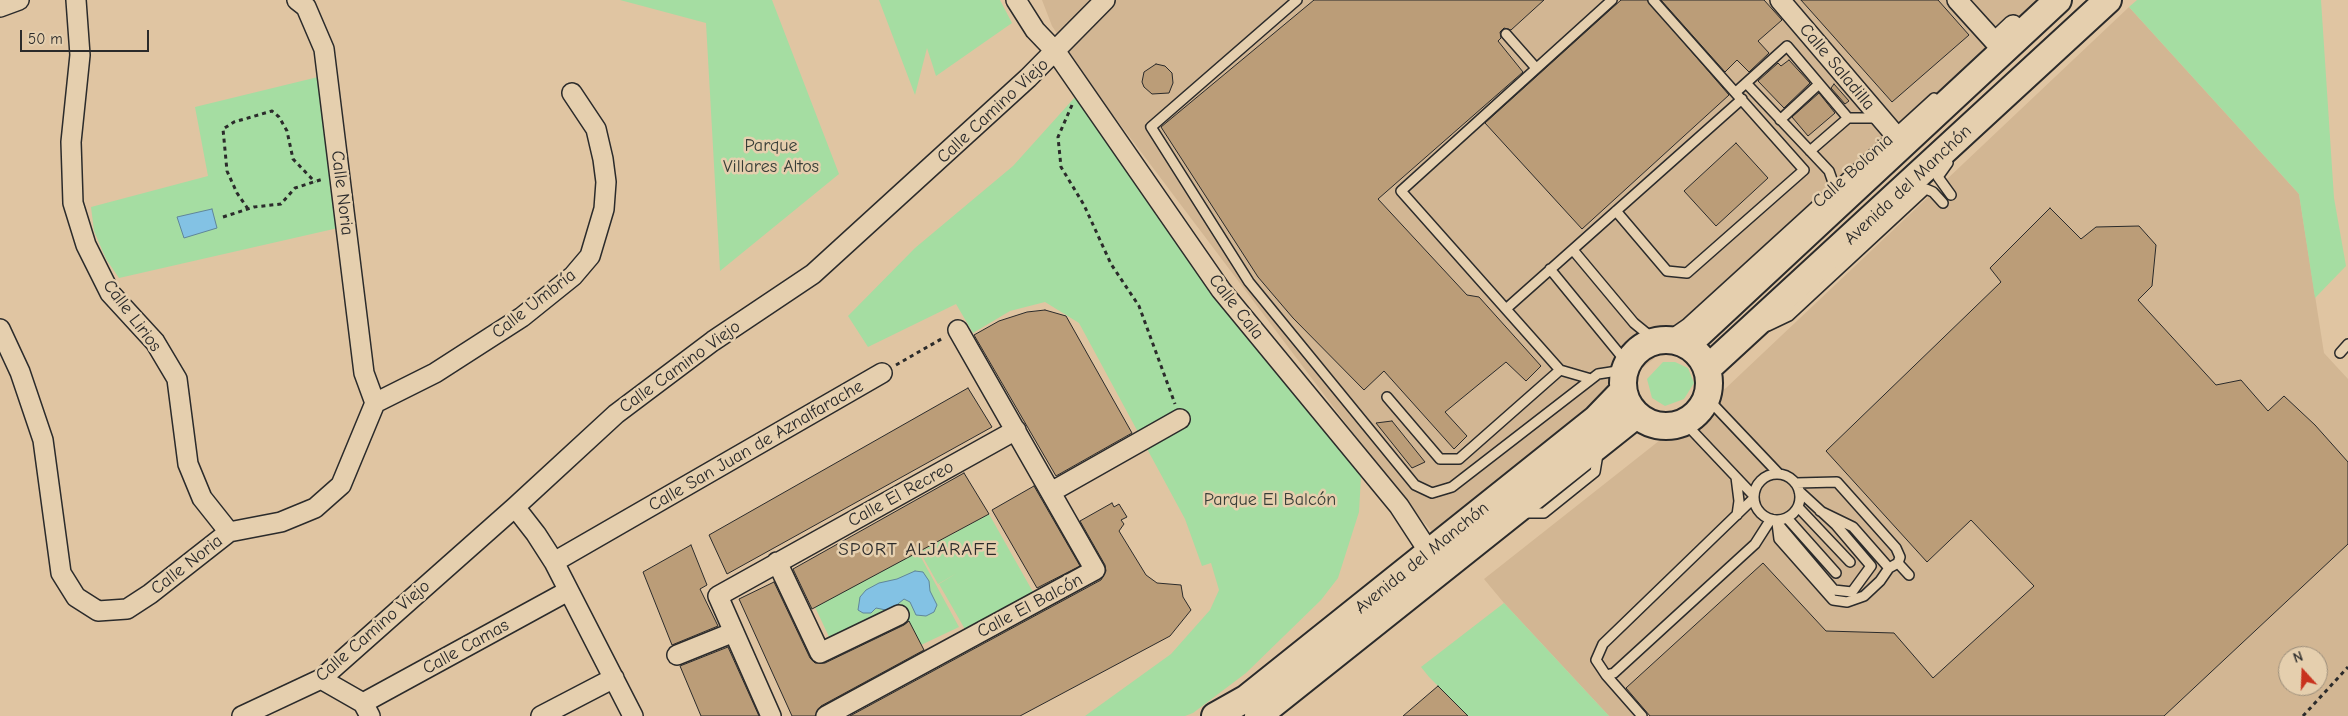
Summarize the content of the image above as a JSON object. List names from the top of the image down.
{
  "streets": {
    "main road": ["Avenida del Manchón"],
    "street": [
      "Calle Saladilla",
      "Calle Camino Viejo",
      "Calle Noria",
      "Calle Umbría",
      "Calle Cala",
      "Calle Lirios",
      "Calle San Juan de Aznalfarache",
      "Calle El Recreo",
      "Calle El Balcón",
      "Calle Camas"
    ],
    "lane": ["Calle Bolonia"]
  },
  "crossings": [
    ["Calle Saladilla", "Calle Bolonia"],
    ["Calle Saladilla", "Avenida del Manchón"],
    ["Calle Camino Viejo", "Calle Cala"],
    ["Calle Bolonia", "Avenida del Manchón"],
    ["Avenida del Manchón", "Calle Cala"],
    ["Calle Noria", "Calle Umbría"],
    ["Calle Noria", "Calle Lirios"],
    ["Calle San Juan de Aznalfarache", "Calle El Balcón"],
    ["Calle El Recreo", "Calle El Balcón"]
  ],
  "districts": ["SPORT ALJARAFE"],
  "parks": ["Parque Villares Altos", "Parque El Balcón"],
  "scale_bar": "50 m",
  "north": "top"
}
